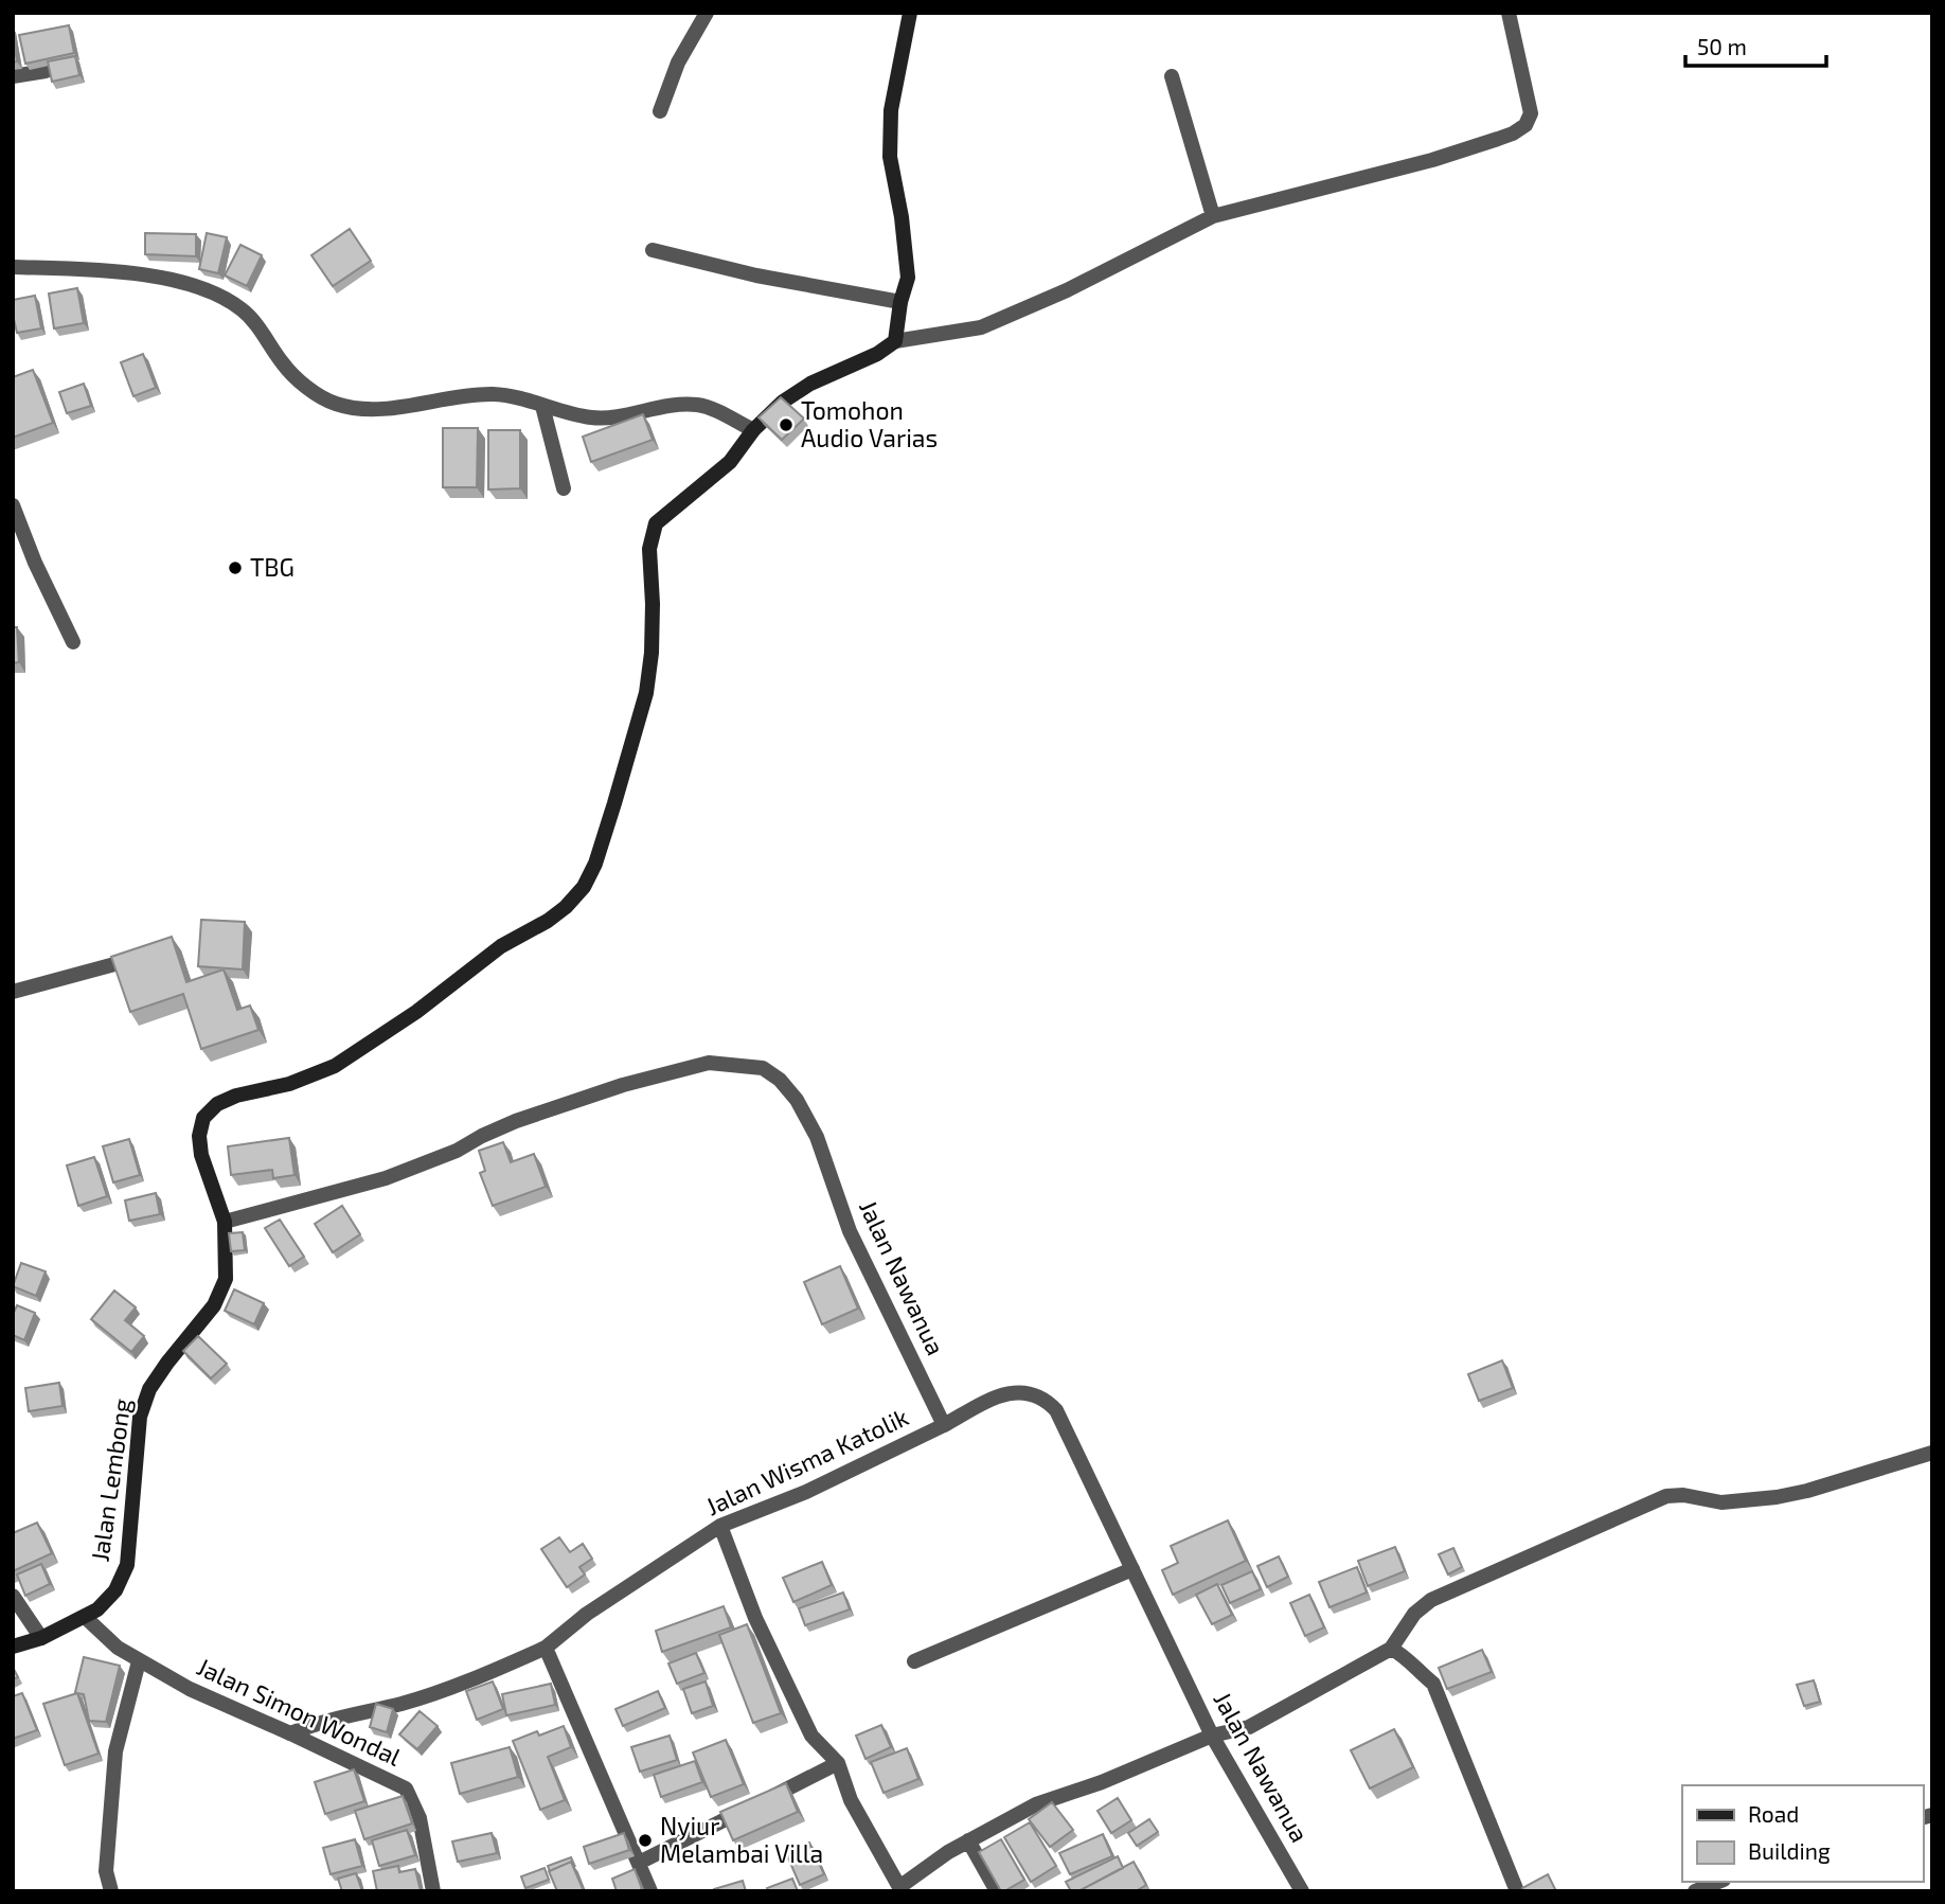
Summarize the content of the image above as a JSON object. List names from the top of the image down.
{
  "streets": {
    "main road": ["Jalan Lembong"],
    "street": ["Jalan Nawanua", "Jalan Wisma Katolik", "Jalan Simon Wondal"]
  },
  "crossings": [
    ["Jalan Nawanua", "Jalan Wisma Katolik"],
    ["Jalan Nawanua", "Jalan Lembong"],
    ["Jalan Wisma Katolik", "Jalan Simon Wondal"],
    ["Jalan Lembong", "Jalan Simon Wondal"]
  ],
  "places": ["Tomohon Audio Varias", "TBG", "Nyiur Melambai Villa"],
  "legend": ["Road", "Building"],
  "scale_bar": "50 m"
}
